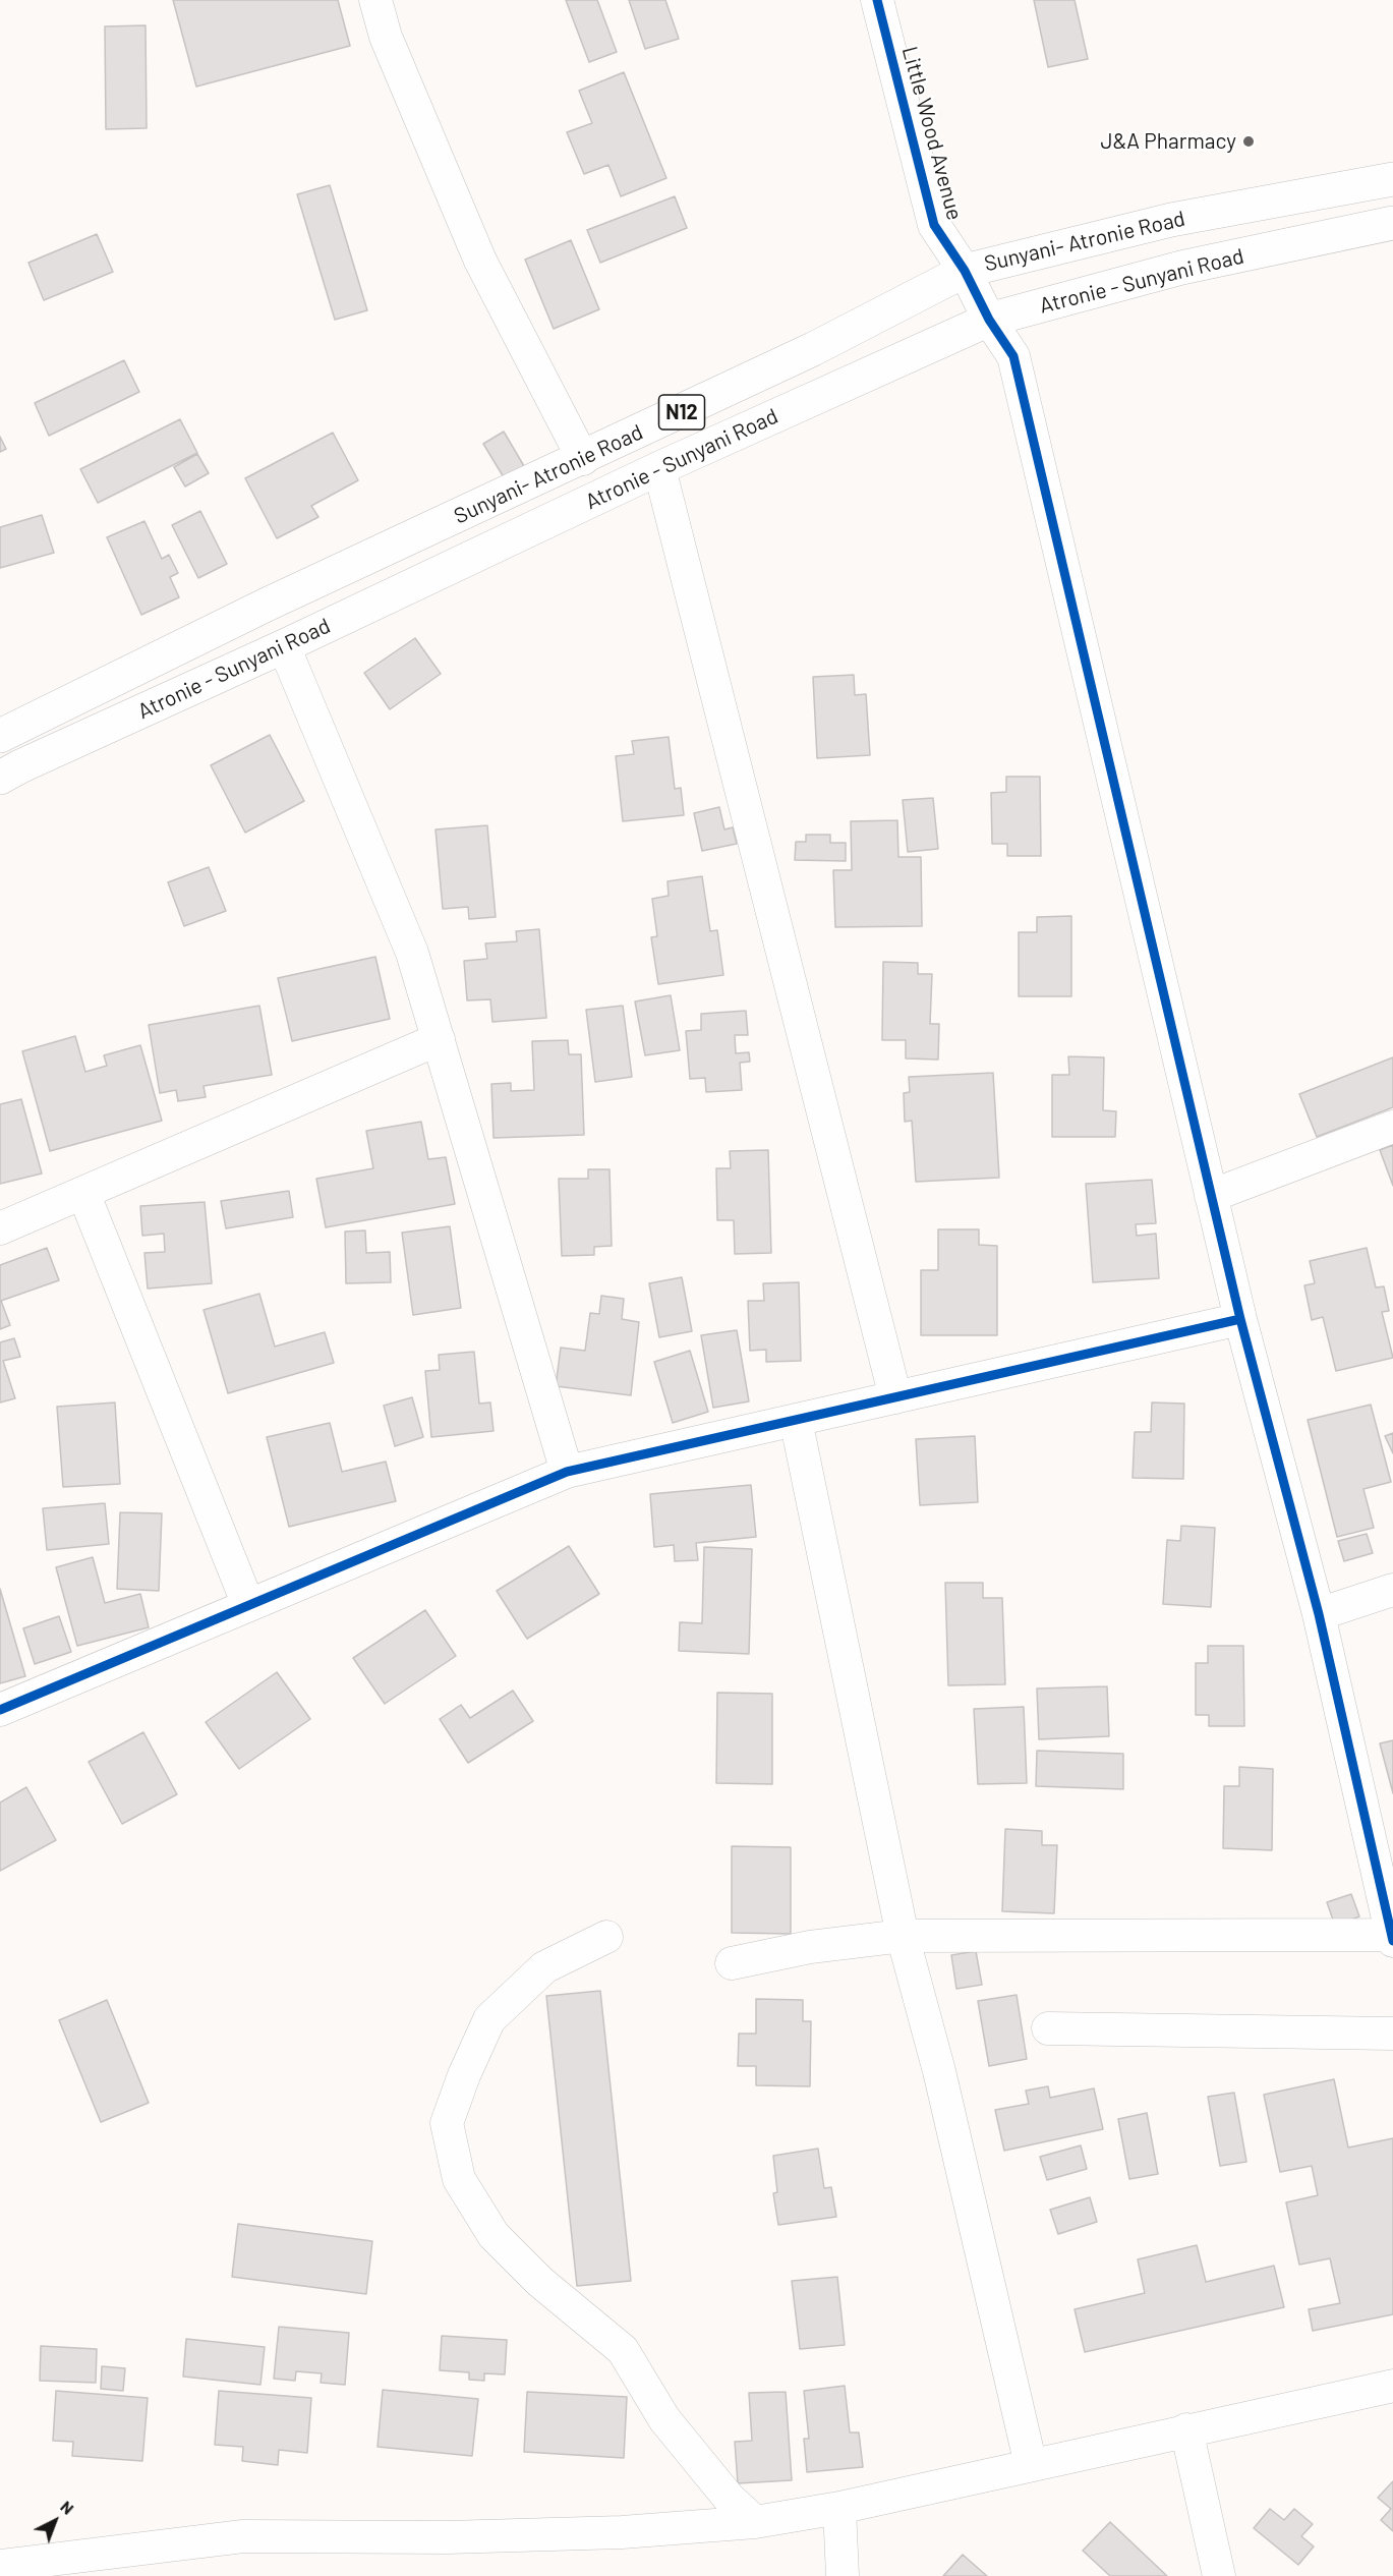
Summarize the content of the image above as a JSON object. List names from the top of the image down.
{
  "streets": {
    "highway": ["Sunyani- Atronie Road", "Atronie - Sunyani Road", "N12"],
    "street": ["Little Wood Avenue"]
  },
  "crossings": [
    ["Little Wood Avenue", "Sunyani- Atronie Road"],
    ["Little Wood Avenue", "Atronie - Sunyani Road"]
  ],
  "places": ["J&A Pharmacy"],
  "north": "top right"
}
